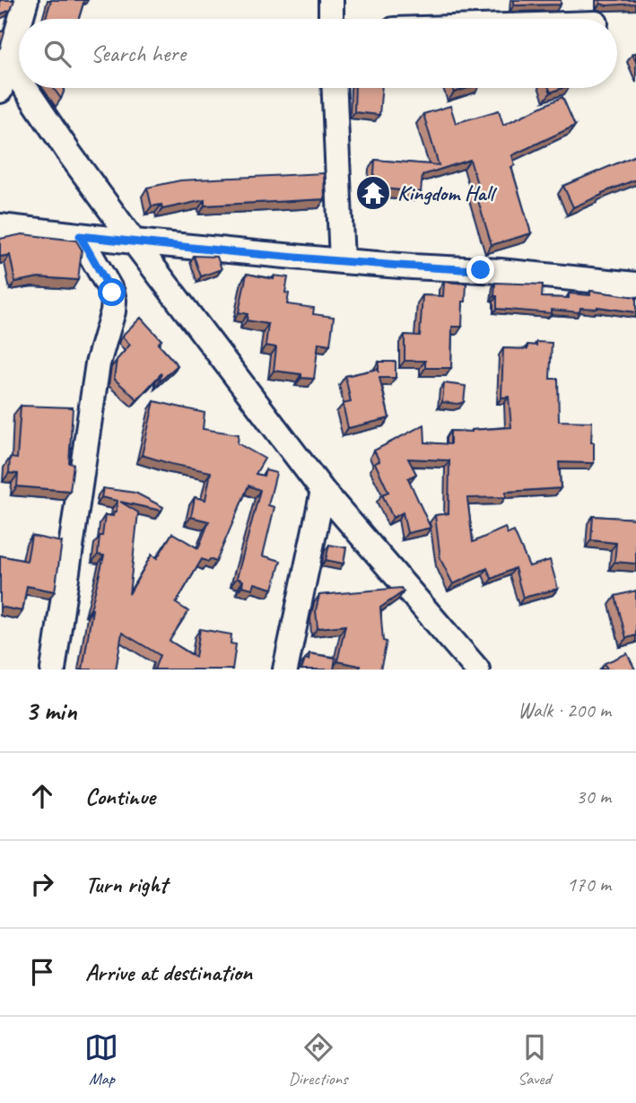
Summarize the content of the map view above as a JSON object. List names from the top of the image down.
{
  "places": {
    "temple": ["Kingdom Hall"]
  },
  "page": {
    "search": "Search here",
    "heading": ["3 min", "Walk · 200 m"],
    "list": [
      ["Continue", "30 m"],
      ["Turn right", "170 m"],
      "Arrive at destination"
    ],
    "nav": ["Map", "Directions", "Saved"]
  }
}
